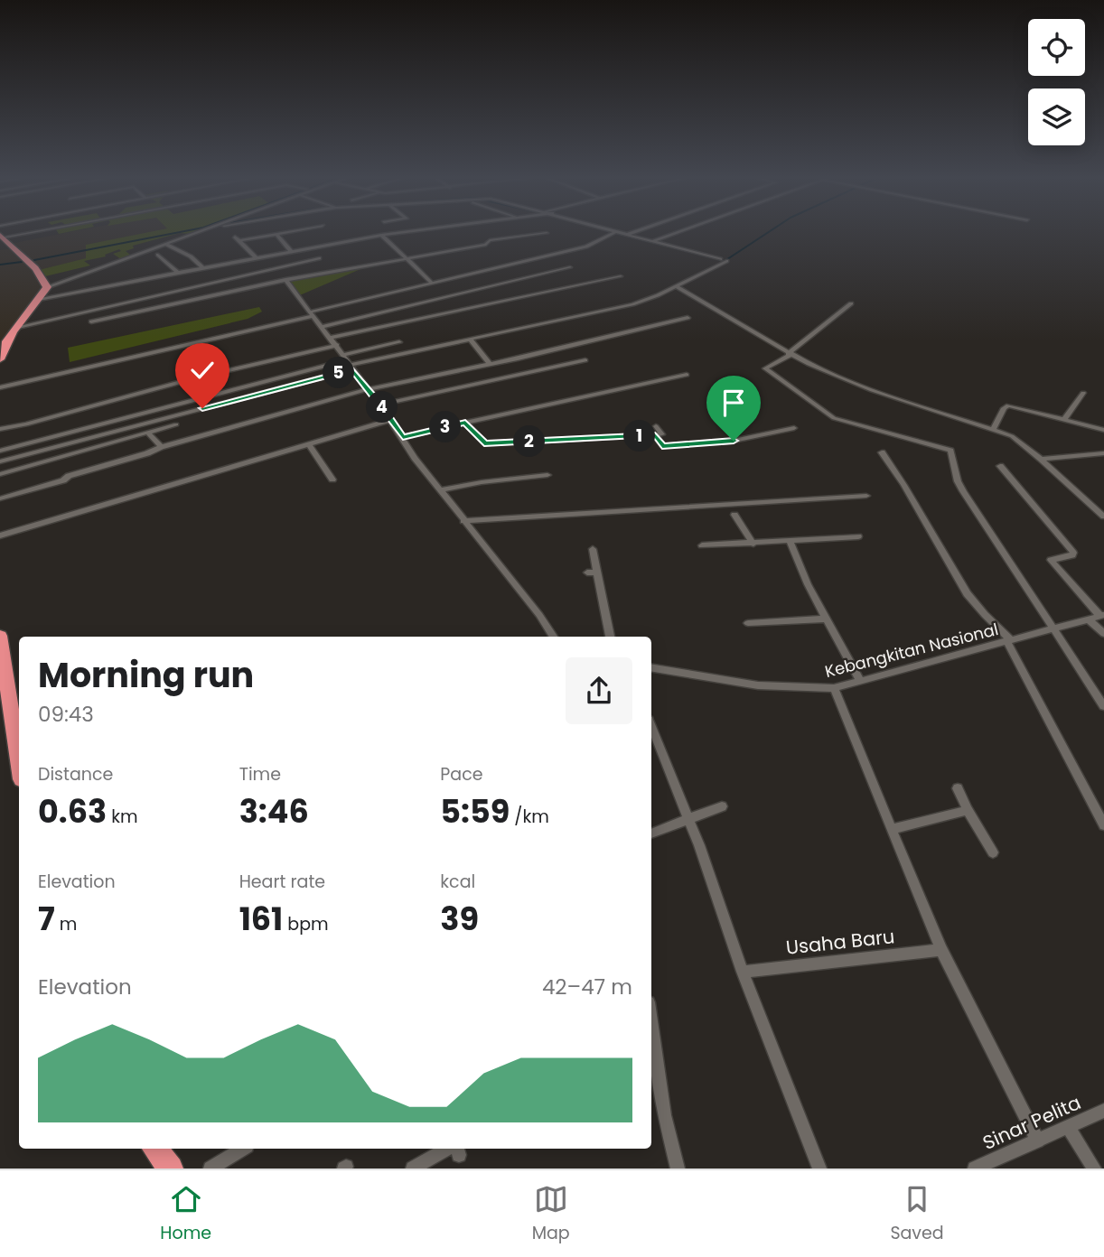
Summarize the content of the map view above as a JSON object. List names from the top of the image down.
{
  "streets": {
    "street": ["Kebangkitan Nasional", "Usaha Baru", "Sinar Pelita"]
  },
  "page": {
    "pins": [
      "5",
      "4",
      "3",
      "1",
      "2"
    ],
    "heading": ["Morning run", "09:43"],
    "stats": [
      ["Distance", "0.63 km"],
      ["Time", "3:46"],
      ["Pace", "5:59 /km"],
      ["Elevation", "7 m"],
      ["Heart rate", "161 bpm"],
      ["kcal", "39"]
    ],
    "chart": ["Elevation", "42–47 m"],
    "tabs": ["Home", "Map", "Saved"]
  }
}
